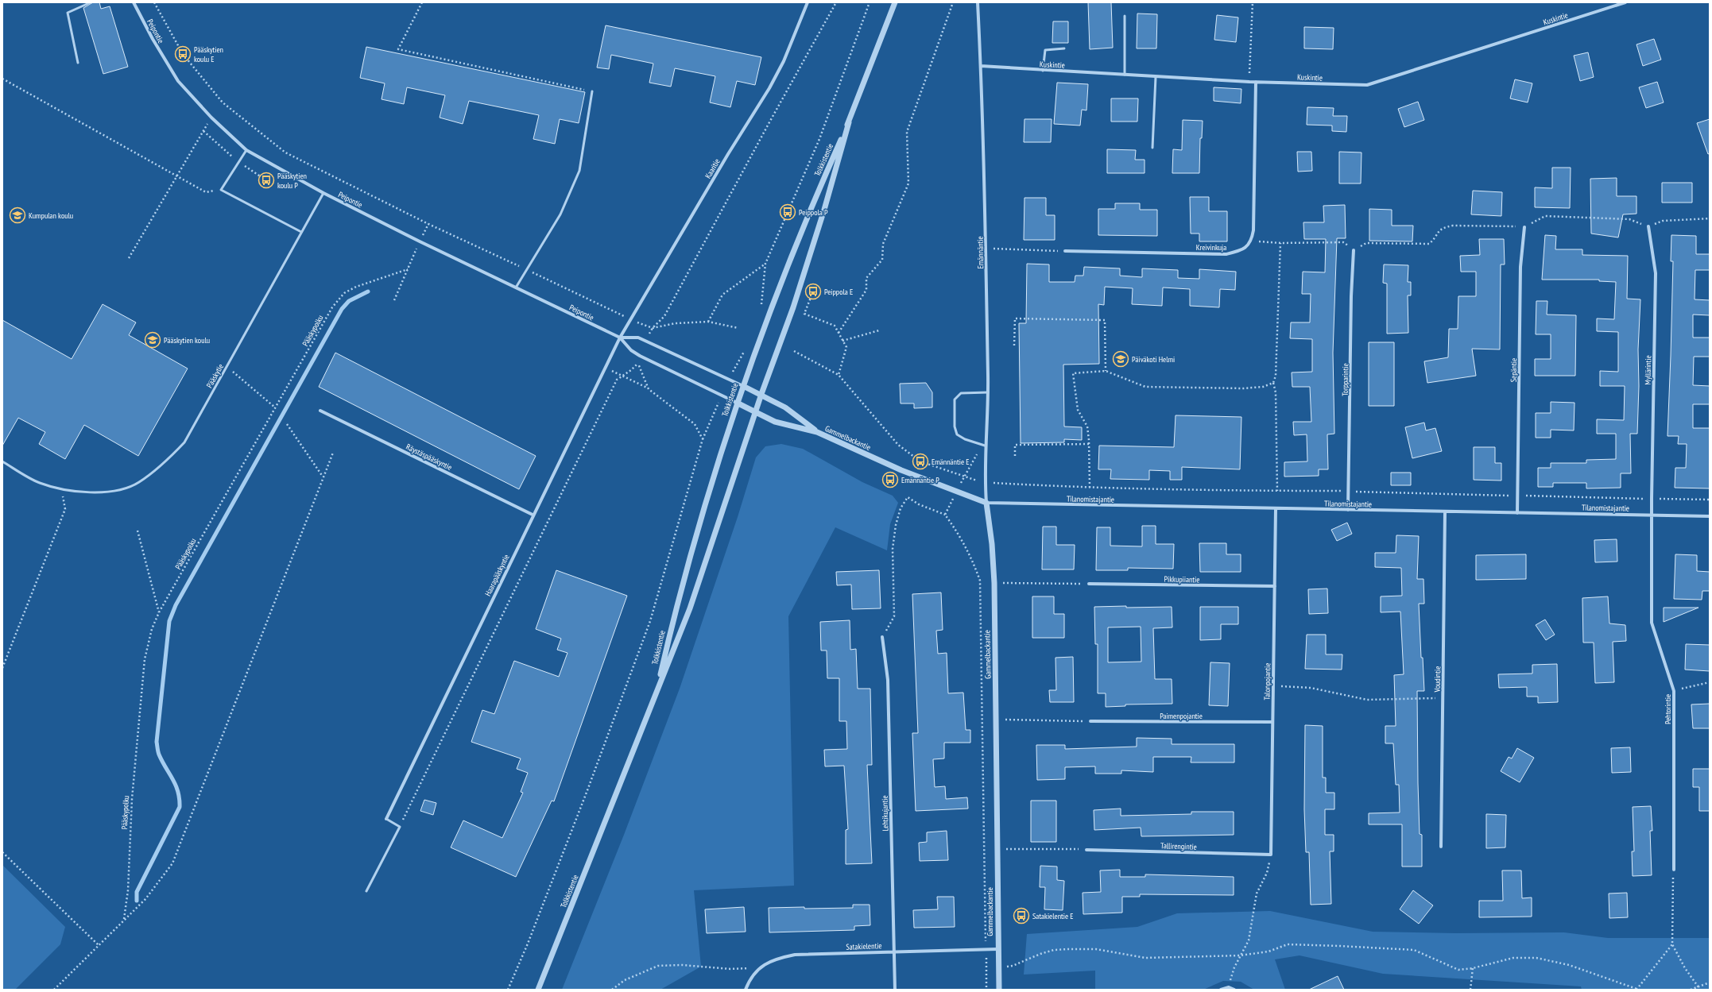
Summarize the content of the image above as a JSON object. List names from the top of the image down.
{
  "streets": {
    "street": [
      "Kuskintie",
      "Peipontie",
      "Tolkkistentie",
      "Kaaritie",
      "Kreivinkuja",
      "Emännäntie",
      "Sepäntie",
      "Myllärintie",
      "Torpparintie",
      "Gammelbackantie",
      "Räystäspääskyntie",
      "Tilanomistajantie",
      "Haarapääskyntie",
      "Pikkupiiantie",
      "Voudintie",
      "Talonpojantie",
      "Pehtorintie",
      "Paimenpojantie",
      "Lehtikujantie",
      "Tallirengintie",
      "Satakielentie"
    ],
    "lane": ["Pääskytie"],
    "path": ["Pääskypolku"]
  },
  "crossings": [
    ["Kuskintie", "Emännäntie"],
    ["Peipontie", "Tolkkistentie"],
    ["Peipontie", "Kaaritie"],
    ["Peipontie", "Pääskytie"],
    ["Peipontie", "Gammelbackantie"],
    ["Peipontie", "Haarapääskyntie"],
    ["Tolkkistentie", "Gammelbackantie"],
    ["Kaaritie", "Haarapääskyntie"],
    ["Emännäntie", "Gammelbackantie"],
    ["Emännäntie", "Tilanomistajantie"],
    ["Sepäntie", "Tilanomistajantie"],
    ["Myllärintie", "Tilanomistajantie"],
    ["Myllärintie", "Pehtorintie"],
    ["Torpparintie", "Tilanomistajantie"],
    ["Gammelbackantie", "Tilanomistajantie"],
    ["Gammelbackantie", "Satakielentie"],
    ["Räystäspääskyntie", "Haarapääskyntie"],
    ["Tilanomistajantie", "Voudintie"],
    ["Tilanomistajantie", "Talonpojantie"],
    ["Tilanomistajantie", "Pehtorintie"],
    ["Pikkupiiantie", "Talonpojantie"],
    ["Talonpojantie", "Paimenpojantie"],
    ["Talonpojantie", "Tallirengintie"],
    ["Lehtikujantie", "Satakielentie"]
  ],
  "places": {
    "bus stop": [
      "Pääskytien koulu E",
      "Pääskytien koulu P",
      "Peippola P",
      "Peippola E",
      "Emännäntie E",
      "Emännäntie P",
      "Satakielentie E"
    ],
    "school or university": ["Kumpulan koulu", "Pääskytien koulu", "Päiväkoti Helmi"]
  }
}
